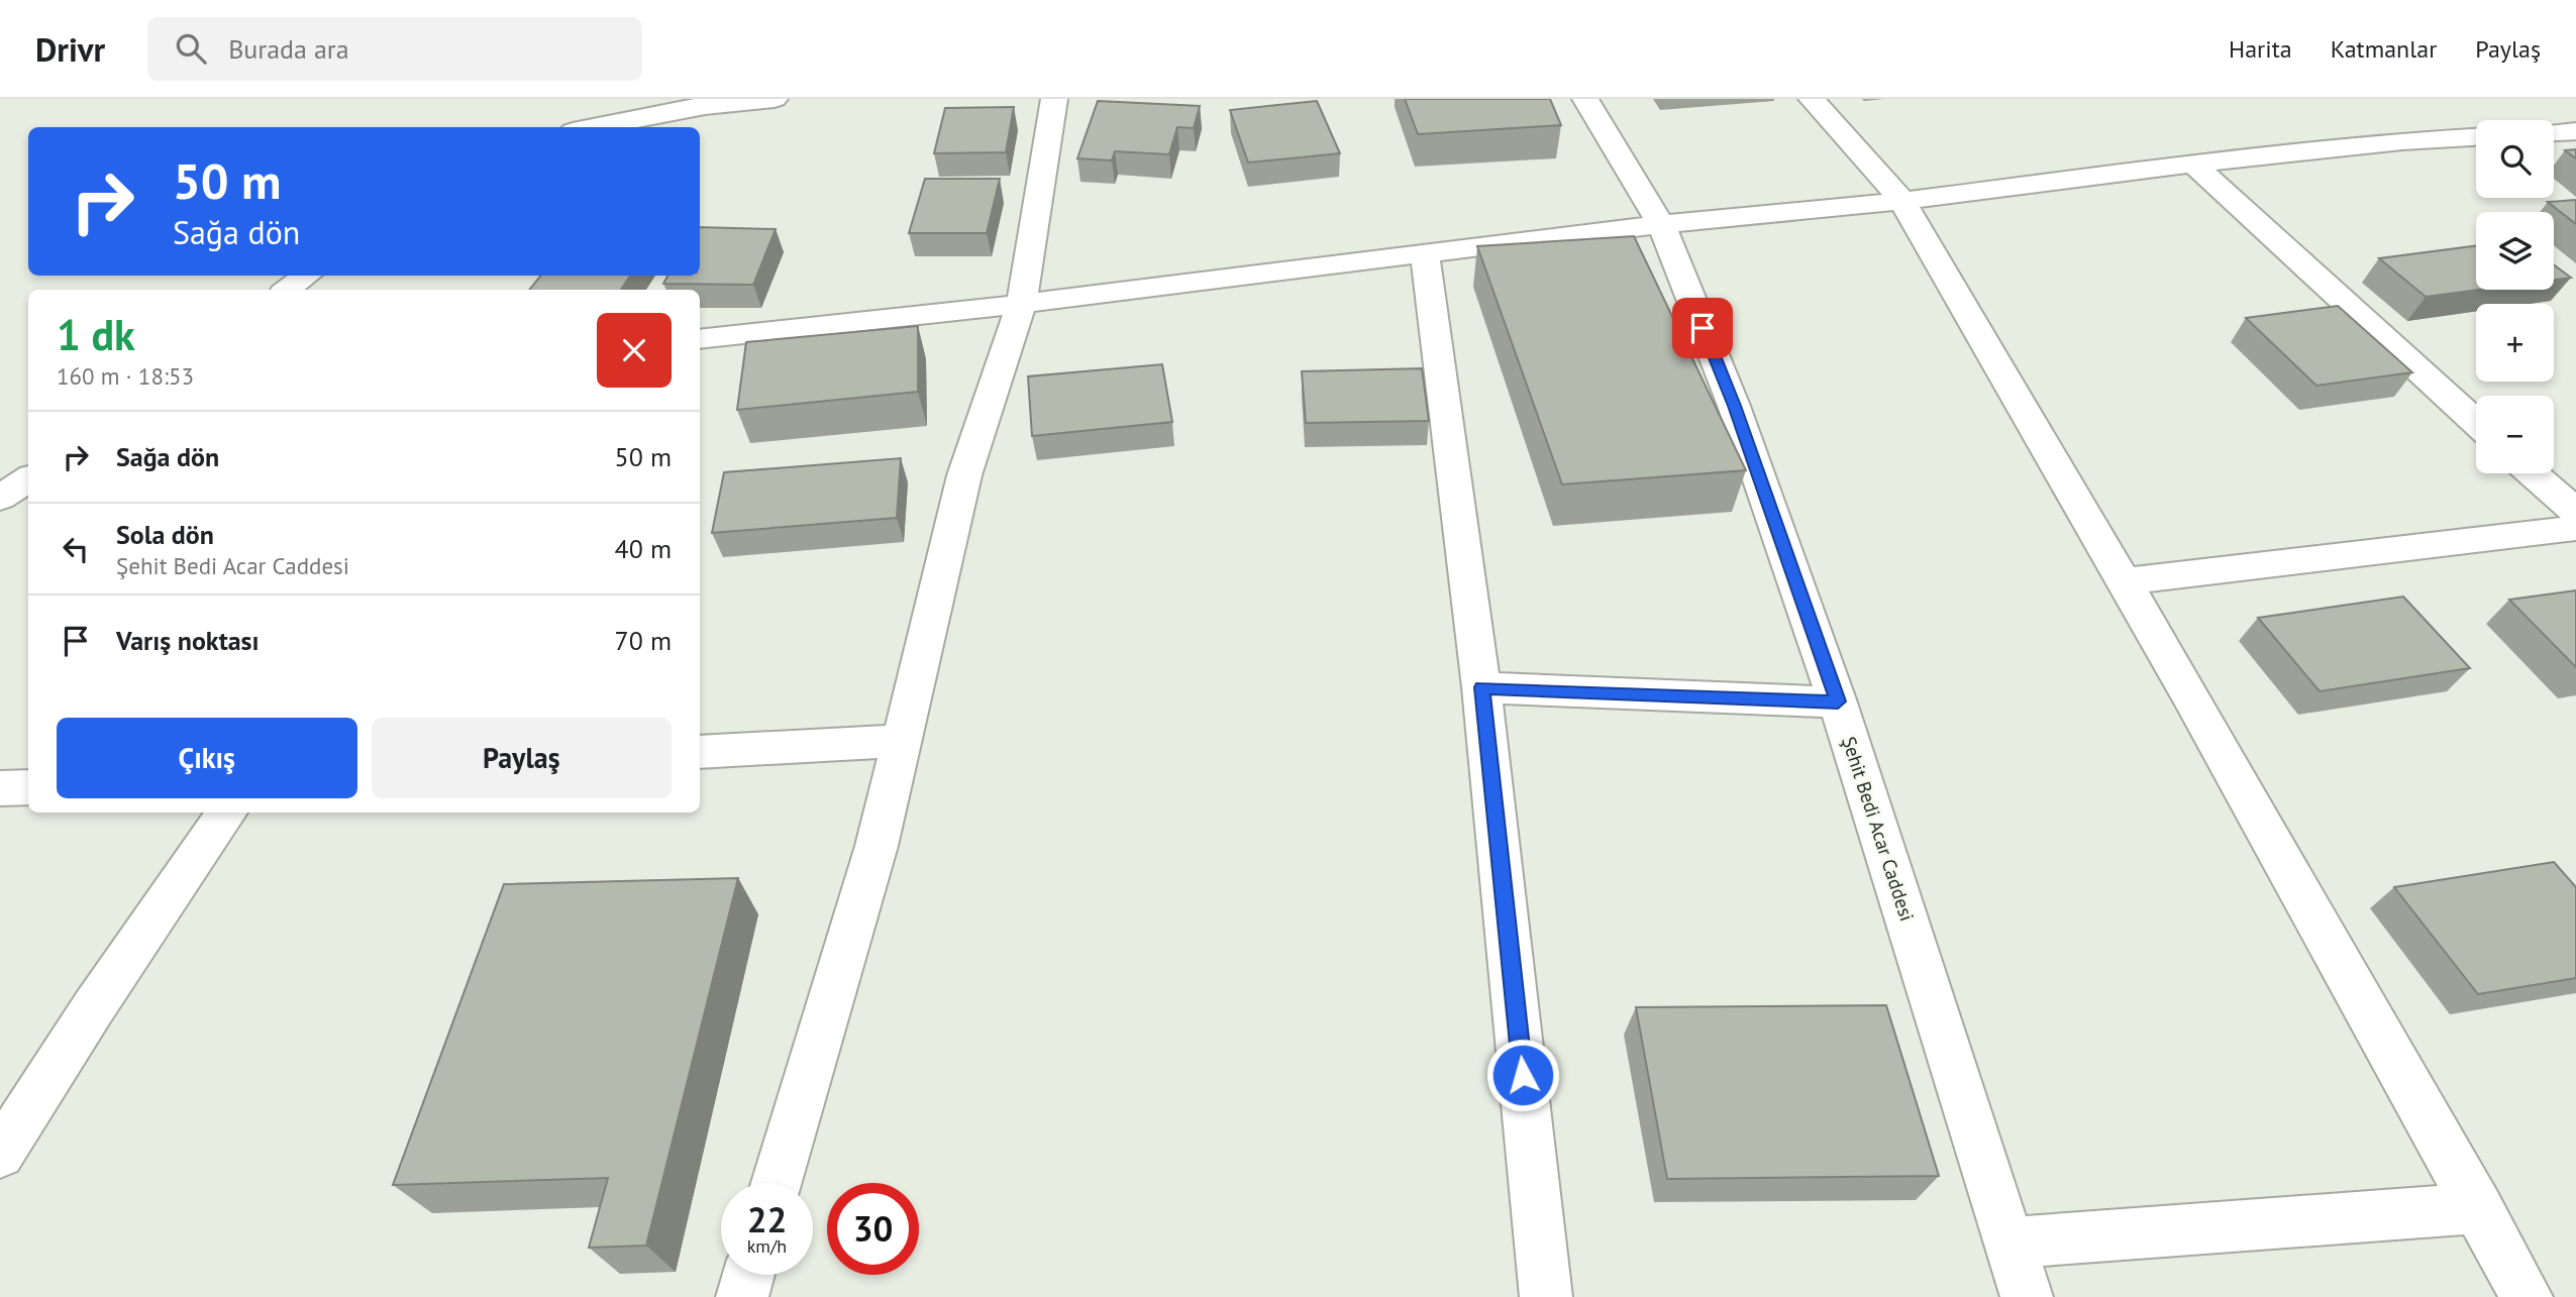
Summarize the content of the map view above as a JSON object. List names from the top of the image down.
{
  "streets": {
    "street": ["Şehit Bedi Acar Caddesi"]
  },
  "page": {
    "header": "Drivr",
    "search": "Burada ara",
    "nav": ["Harita", "Katmanlar", "Paylaş"],
    "map_buttons": ["+", "−"],
    "turn": ["50 m", "Sağa dön"],
    "heading": ["1 dk", "160 m · 18:53"],
    "list": [
      {
        "name": "Sağa dön",
        "value": "50 m"
      },
      {
        "name": "Sola dön",
        "note": "Şehit Bedi Acar Caddesi",
        "value": "40 m"
      },
      {
        "name": "Varış noktası",
        "value": "70 m"
      }
    ],
    "buttons": ["Çıkış", "Paylaş"],
    "speed": "22 km/h",
    "limit": "30"
  }
}
